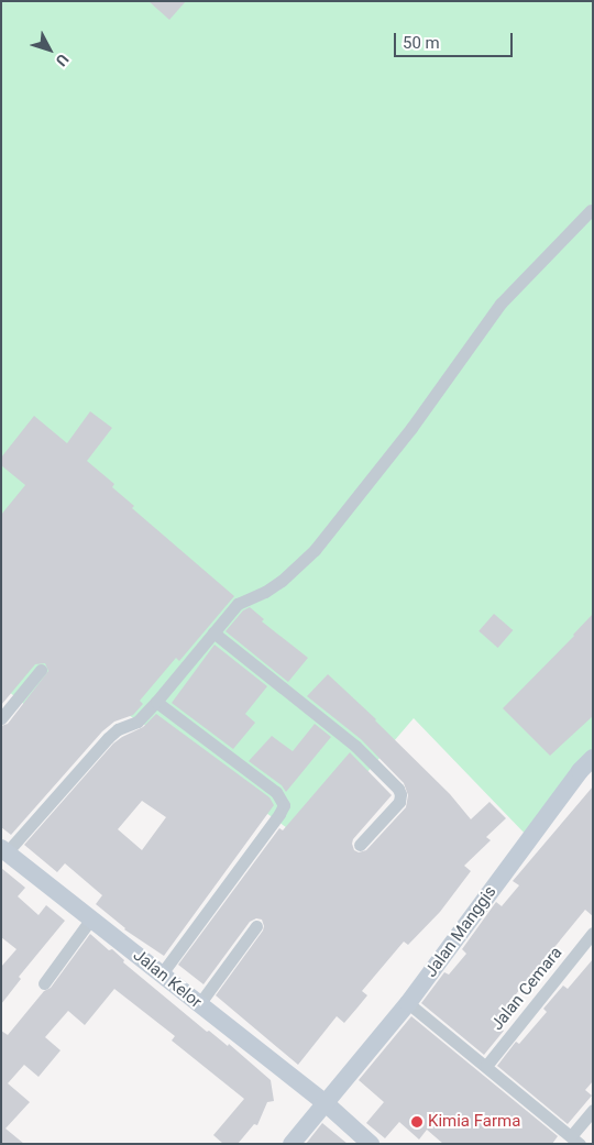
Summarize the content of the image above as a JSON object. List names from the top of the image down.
{
  "streets": {
    "street": ["Jalan Manggis", "Jalan Kelor", "Jalan Cemara"]
  },
  "crossings": [
    ["Jalan Manggis", "Jalan Kelor"]
  ],
  "places": ["Kimia Farma"],
  "scale_bar": "50 m",
  "north": "bottom right"
}
